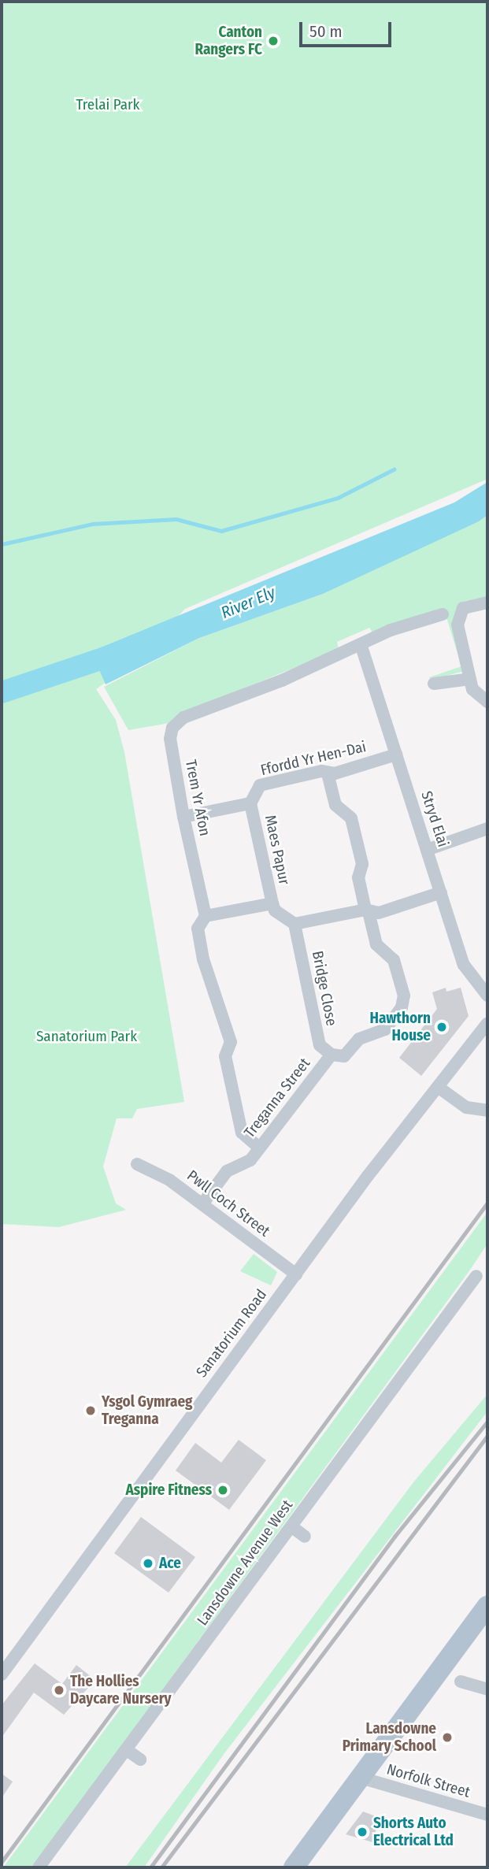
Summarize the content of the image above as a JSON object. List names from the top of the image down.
{
  "streets": {
    "street": [
      "Ffordd Yr Hen-Dai",
      "Trem Yr Afon",
      "Stryd Elai",
      "Maes Papur",
      "Bridge Close",
      "Treganna Street",
      "Pwll Coch Street",
      "Sanatorium Road",
      "Lansdowne Avenue West",
      "Norfolk Street"
    ]
  },
  "crossings": [
    ["Ffordd Yr Hen-Dai", "Stryd Elai"],
    ["Ffordd Yr Hen-Dai", "Maes Papur"],
    ["Trem Yr Afon", "Stryd Elai"],
    ["Trem Yr Afon", "Treganna Street"],
    ["Bridge Close", "Treganna Street"],
    ["Treganna Street", "Pwll Coch Street"],
    ["Pwll Coch Street", "Sanatorium Road"]
  ],
  "water": ["River Ely"],
  "parks": ["Trelai Park", "Sanatorium Park"],
  "places": [
    "Canton Rangers FC",
    "Hawthorn House",
    "Ysgol Gymraeg Treganna",
    "Aspire Fitness",
    "Ace",
    "The Hollies Daycare Nursery",
    "Lansdowne Primary School",
    "Shorts Auto Electrical Ltd"
  ],
  "scale_bar": "50 m"
}
